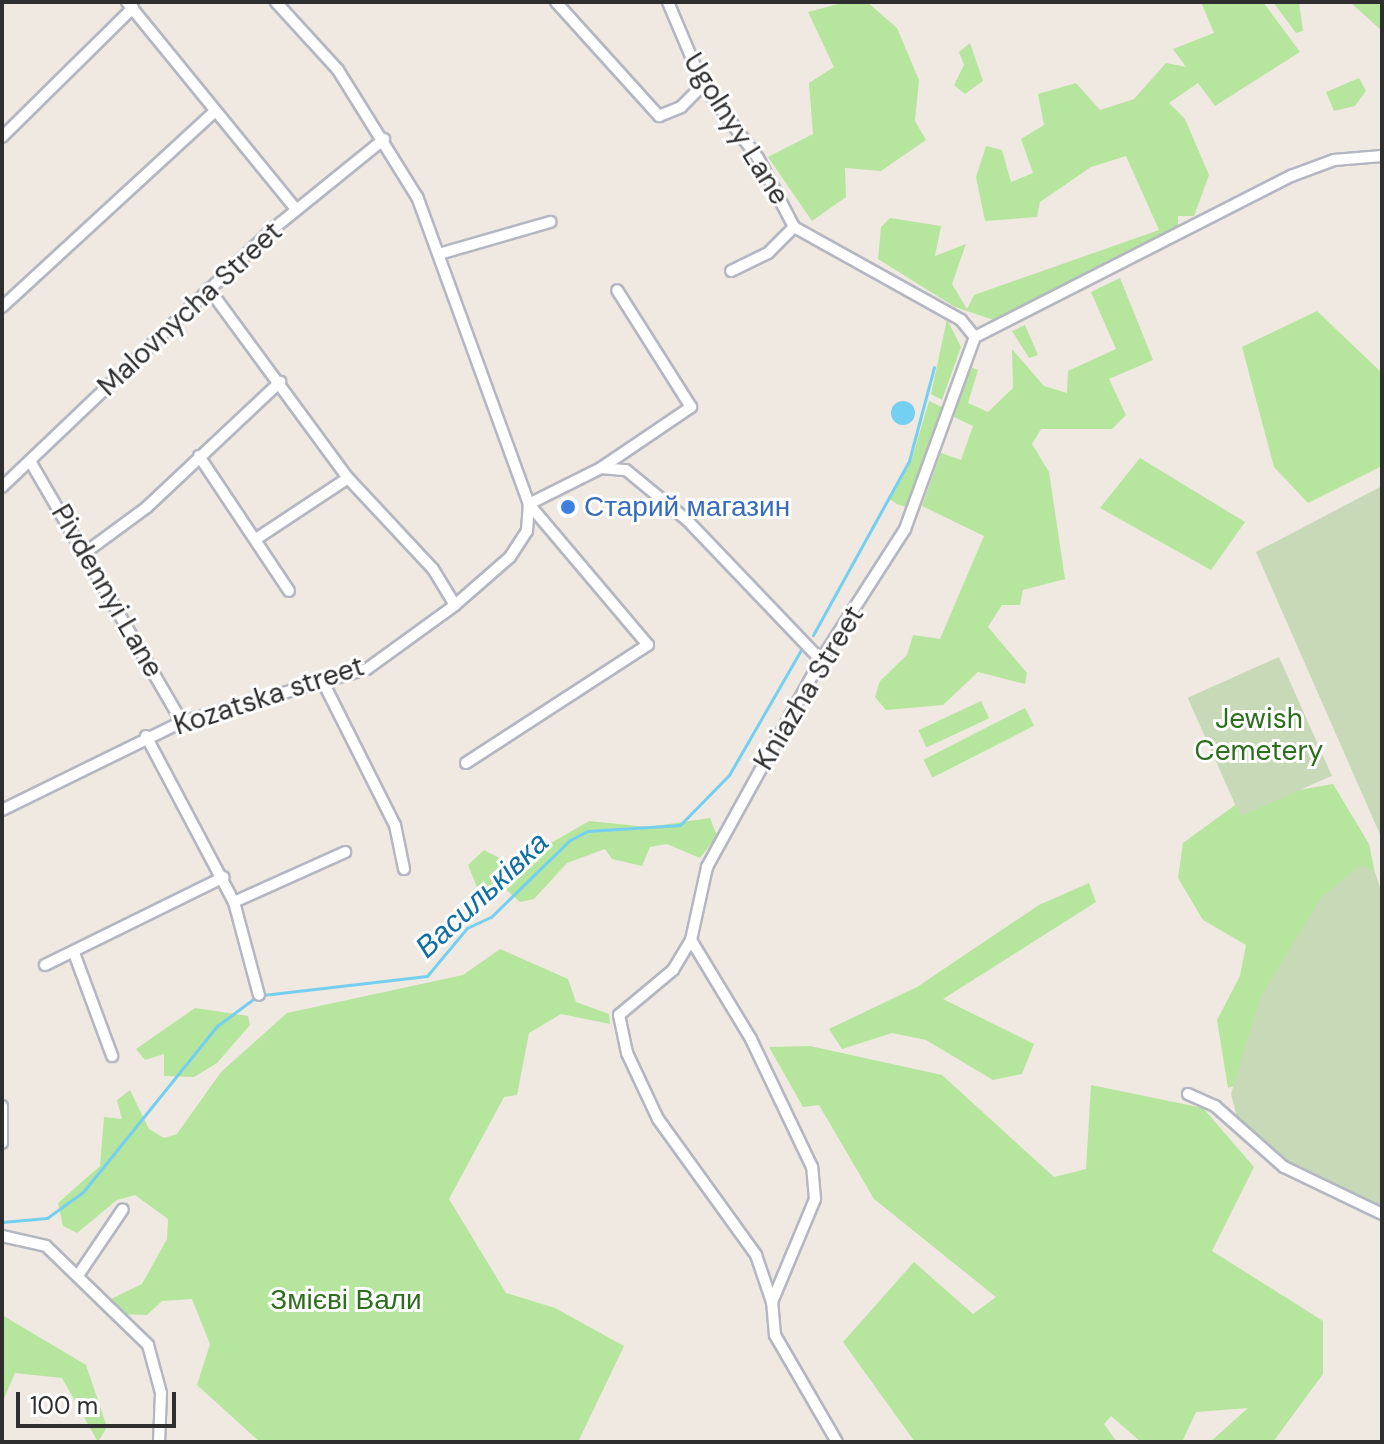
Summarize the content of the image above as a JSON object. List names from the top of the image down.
{
  "streets": {
    "street": [
      "Ugolnyy Lane",
      "Malovnycha Street",
      "Pivdennyi Lane",
      "Kniazha Street",
      "Kozatska street"
    ]
  },
  "crossings": [
    ["Malovnycha Street", "Pivdennyi Lane"],
    ["Pivdennyi Lane", "Kozatska street"]
  ],
  "water": ["Васильківка"],
  "parks": ["Jewish Cemetery", "Змієві Вали"],
  "places": ["Старий магазин"],
  "scale_bar": "100 m"
}
